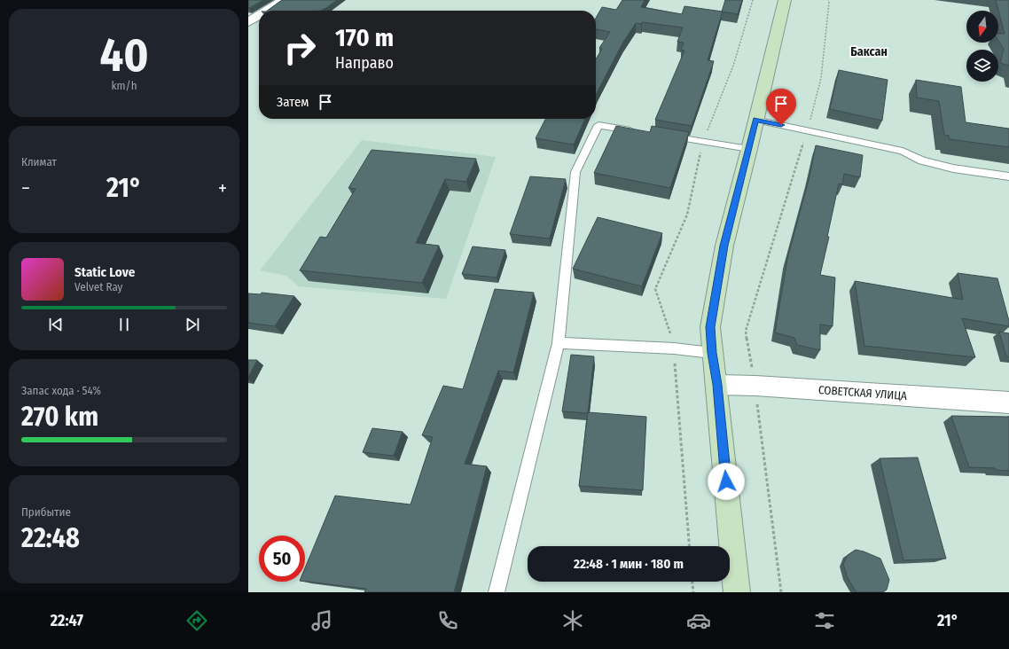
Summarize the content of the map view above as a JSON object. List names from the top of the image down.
{
  "streets": {
    "street": ["СОВЕТСКАЯ УЛИЦА"]
  },
  "districts": ["Баксан"],
  "north": "bottom",
  "page": {
    "tile": [
      ["40", "km/h"],
      "Климат",
      ["Запас хода · 54%", "270 km"],
      ["Прибытие", "22:48"]
    ],
    "turn": ["170 m", "Направо"],
    "then": "Затем",
    "heat": ["−", "21°", "+"],
    "song": ["Static Love", "Velvet Ray"],
    "limit": "50",
    "trip": "22:48 · 1 мин · 180 m",
    "tabs": ["22:47", "21°"]
  }
}
